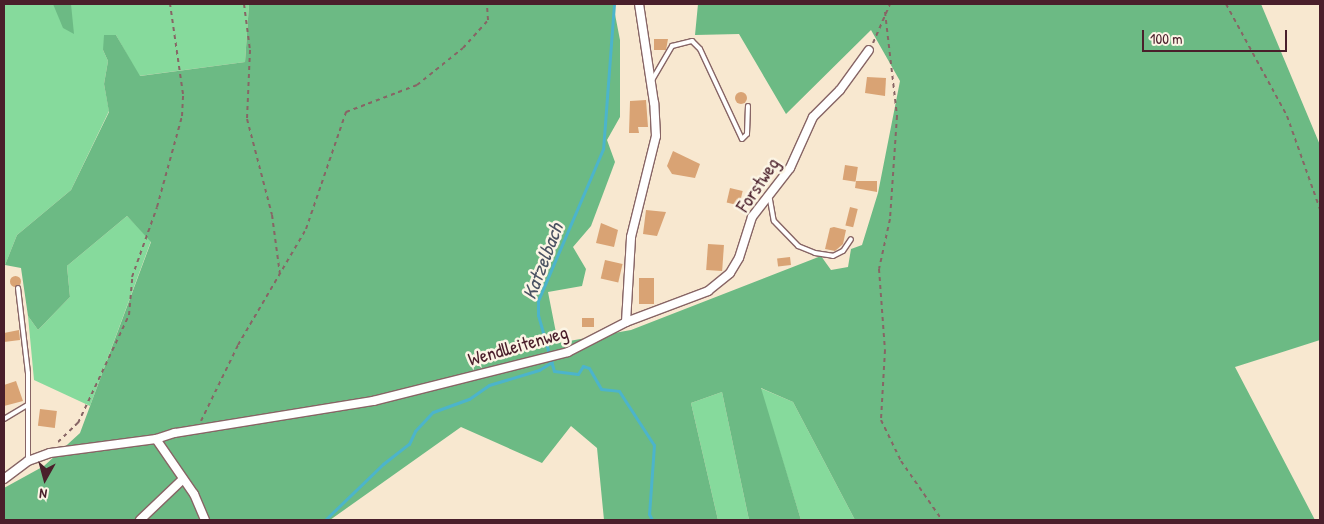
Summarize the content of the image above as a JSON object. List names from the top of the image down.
{
  "streets": {
    "street": ["Forstweg", "Wendlleitenweg"]
  },
  "crossings": [
    ["Forstweg", "Wendlleitenweg"]
  ],
  "water": ["Katzelbach"],
  "scale_bar": "100 m",
  "north": "bottom"
}
